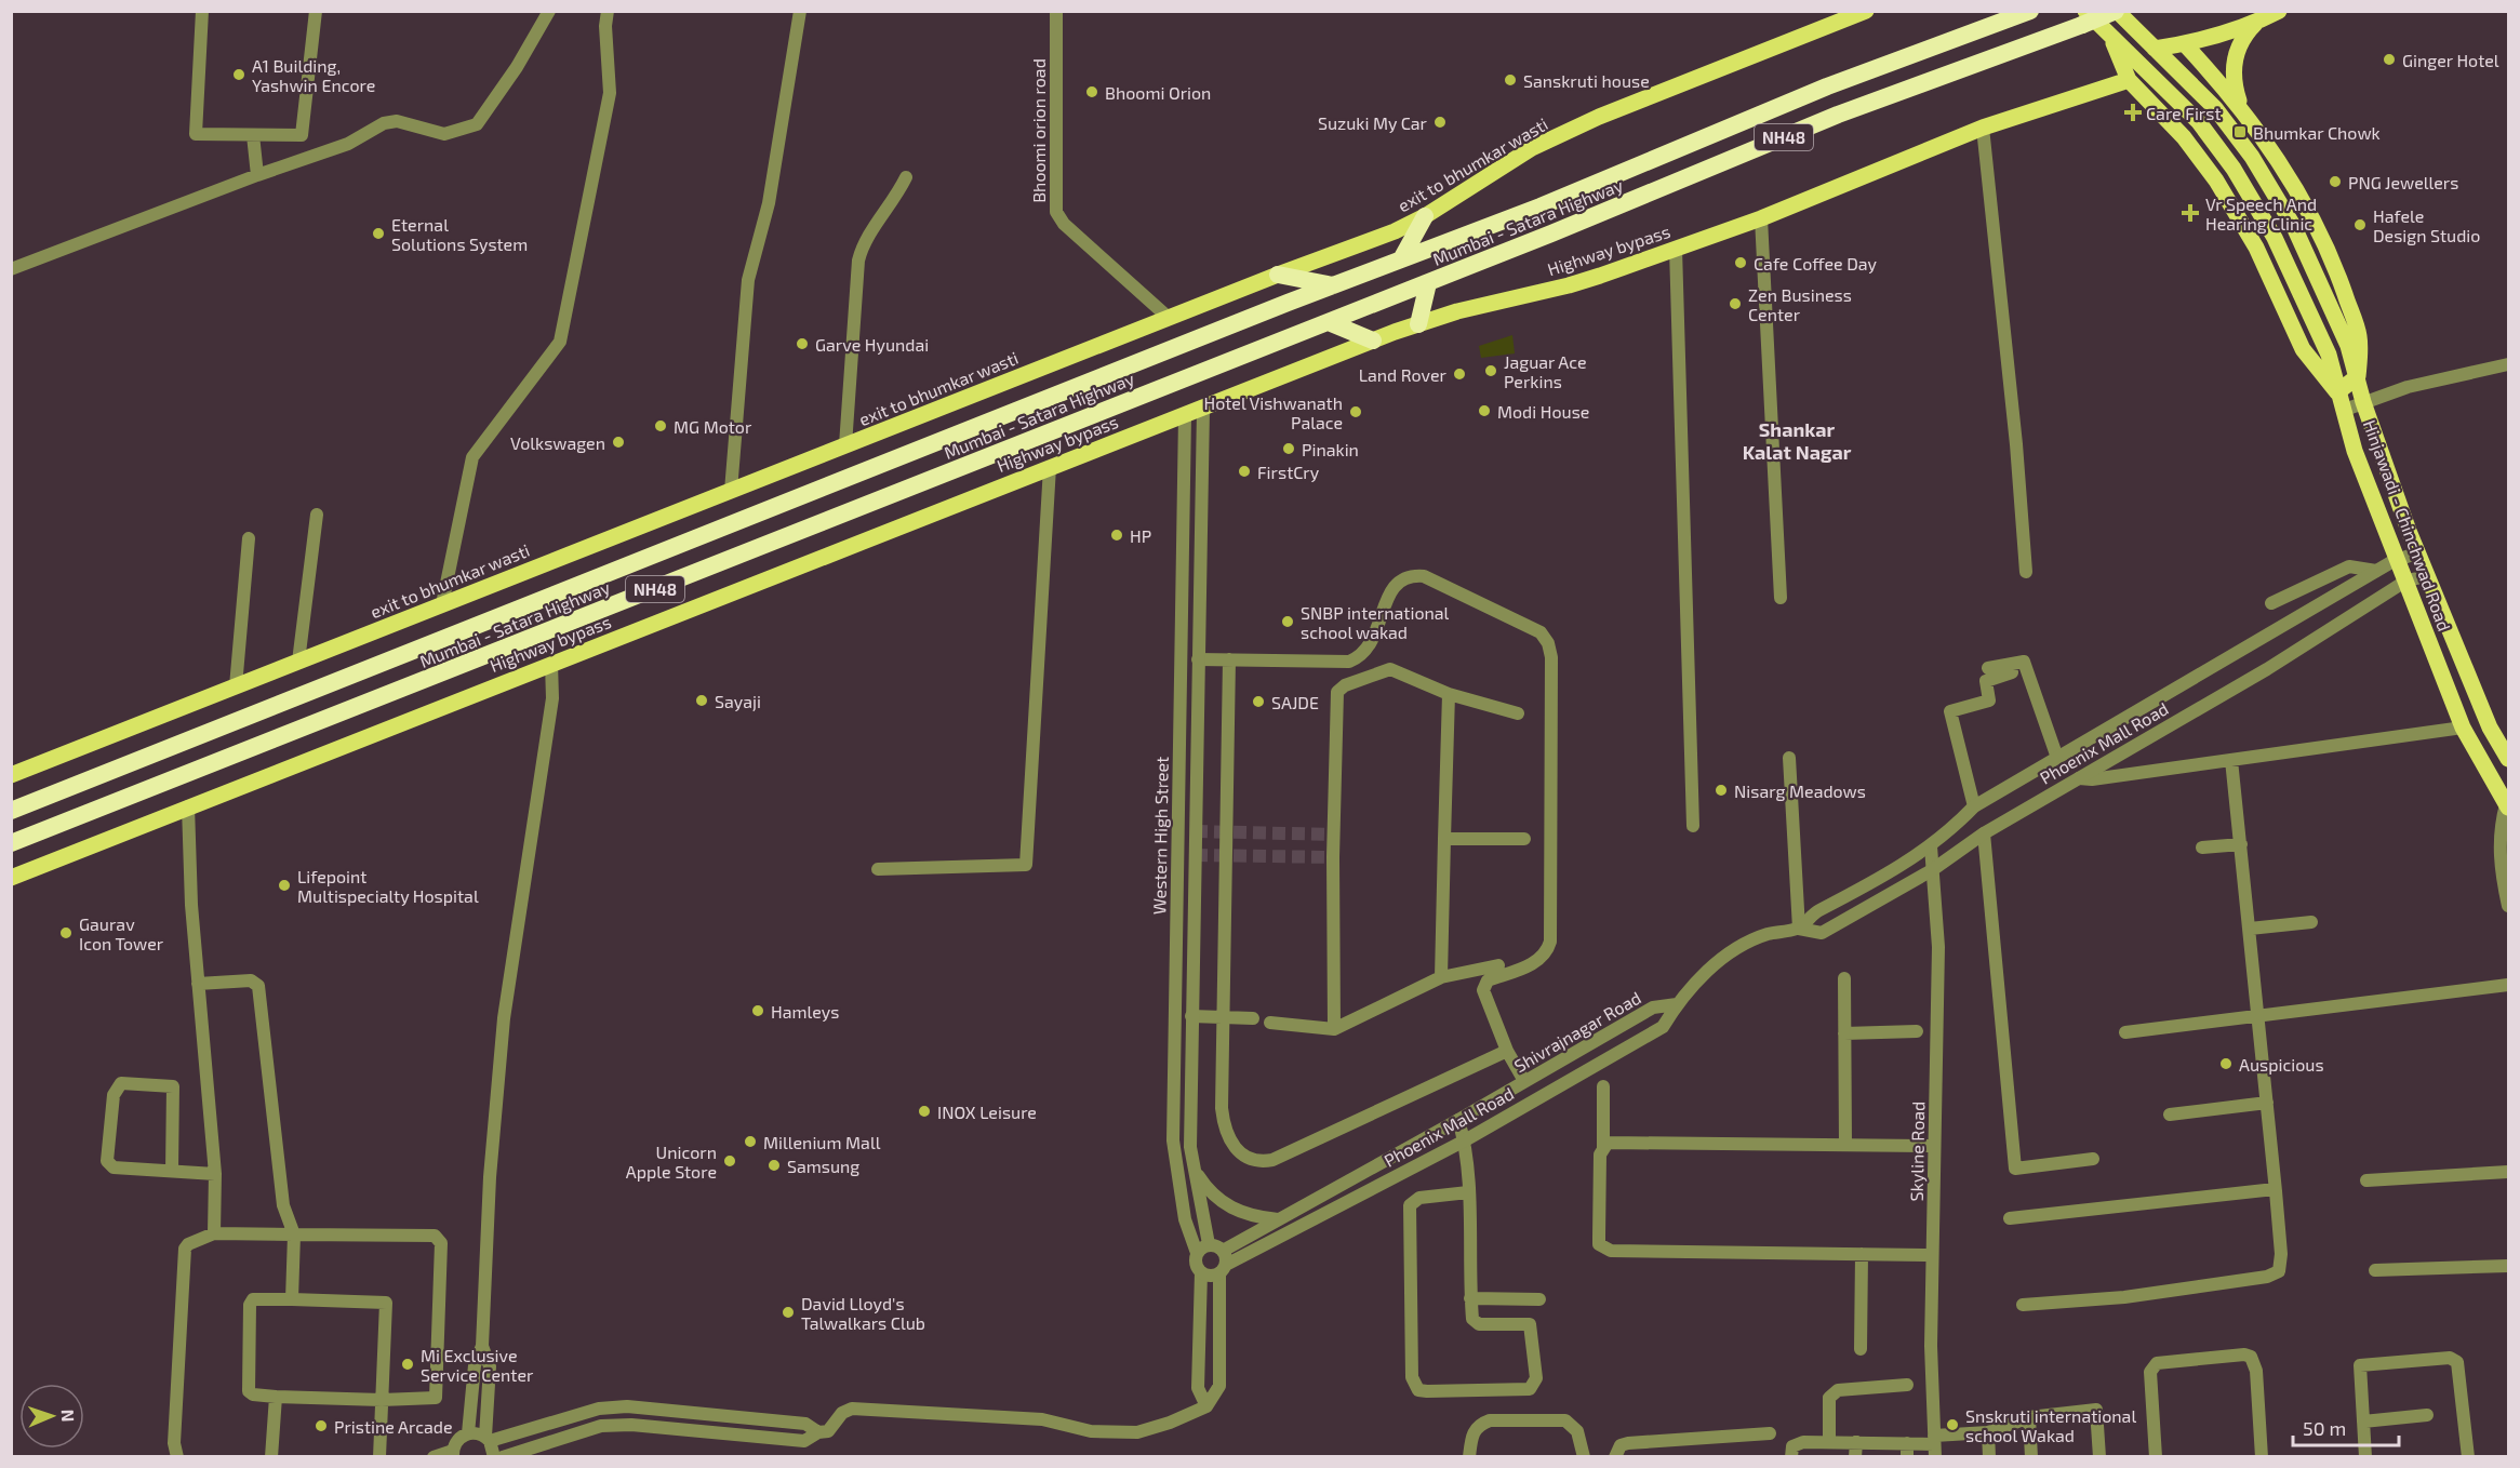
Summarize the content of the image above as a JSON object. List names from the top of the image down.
{
  "streets": {
    "highway": ["NH48", "Mumbai - Satara Highway"],
    "main road": ["exit to bhumkar wasti", "Highway bypass", "Hinjawadi - Chinchwad Road"],
    "street": [
      "Bhoomi orion road",
      "Phoenix Mall Road",
      "Western High Street",
      "Shivrajnagar Road",
      "Skyline Road"
    ]
  },
  "crossings": [
    ["Bhoomi orion road", "exit to bhumkar wasti"],
    ["NH48", "Mumbai - Satara Highway"],
    ["NH48", "Hinjawadi - Chinchwad Road"],
    ["Mumbai - Satara Highway", "Hinjawadi - Chinchwad Road"],
    ["Highway bypass", "Western High Street"],
    ["Hinjawadi - Chinchwad Road", "Phoenix Mall Road"],
    ["Phoenix Mall Road", "Western High Street"],
    ["Phoenix Mall Road", "Shivrajnagar Road"],
    ["Phoenix Mall Road", "Skyline Road"]
  ],
  "districts": ["Shankar Kalat Nagar"],
  "places": {
    "other": [
      "Ginger Hotel",
      "A1 Building, Yashwin Encore",
      "Sanskruti house",
      "Bhoomi Orion",
      "Suzuki My Car",
      "PNG Jewellers",
      "Hafele Design Studio",
      "Eternal Solutions System",
      "Cafe Coffee Day",
      "Zen Business Center",
      "Garve Hyundai",
      "Jaguar Ace Perkins",
      "Land Rover",
      "Modi House",
      "Hotel Vishwanath Palace",
      "MG Motor",
      "Volkswagen",
      "Pinakin",
      "FirstCry",
      "HP",
      "SNBP international school wakad",
      "Sayaji",
      "SAJDE",
      "Nisarg Meadows",
      "Lifepoint Multispecialty Hospital",
      "Gaurav Icon Tower",
      "Hamleys",
      "Auspicious",
      "INOX Leisure",
      "Millenium Mall",
      "Unicorn Apple Store",
      "Samsung",
      "David Lloyd's Talwalkars Club",
      "Mi Exclusive Service Center",
      "Snskruti international school Wakad",
      "Pristine Arcade"
    ],
    "health": ["Care First", "Vr Speech And Hearing Clinic"],
    "transit": ["Bhumkar Chowk"]
  },
  "scale_bar": "50 m",
  "north": "right"
}
